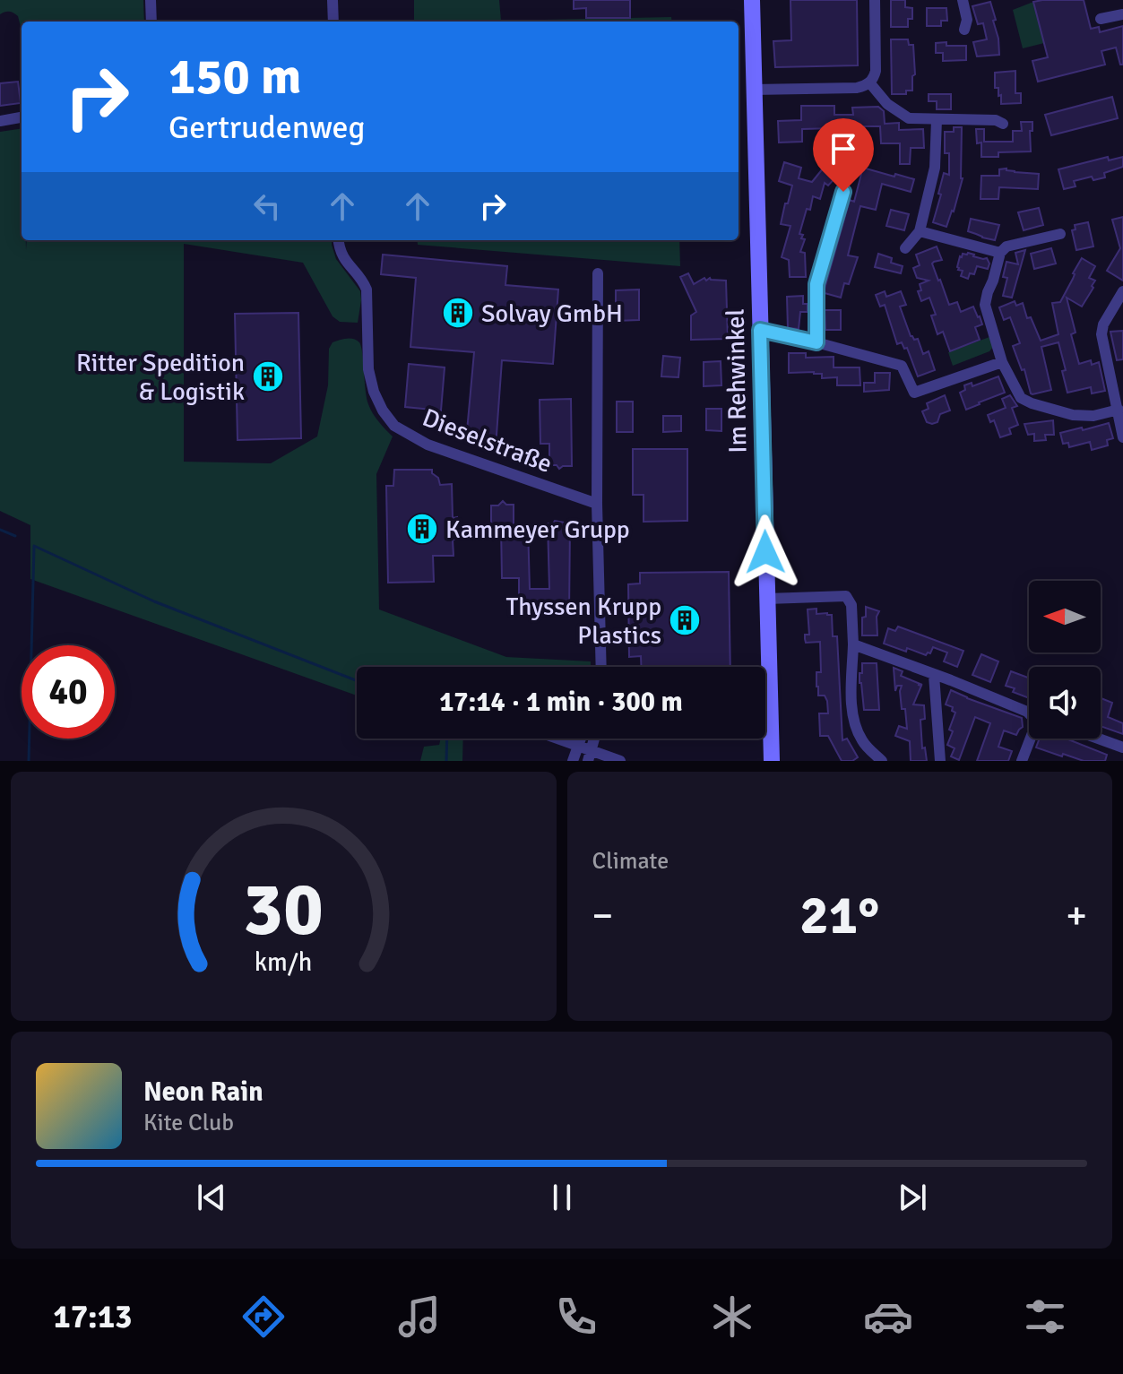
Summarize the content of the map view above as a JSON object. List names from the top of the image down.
{
  "streets": {
    "street": ["Im Rehwinkel", "Dieselstraße"]
  },
  "places": {
    "building": [
      "Solvay GmbH",
      "Ritter Spedition & Logistik",
      "Kammeyer Grupp",
      "Thyssen Krupp Plastics"
    ]
  },
  "north": "left",
  "page": {
    "turn": ["150 m", "Gertrudenweg"],
    "limit": "40",
    "trip": "17:14 · 1 min · 300 m",
    "tile": "Climate",
    "heat": ["−", "21°", "+"],
    "song": ["Neon Rain", "Kite Club"],
    "tabs": "17:13",
    "gauge": ["30", "km/h"]
  }
}
